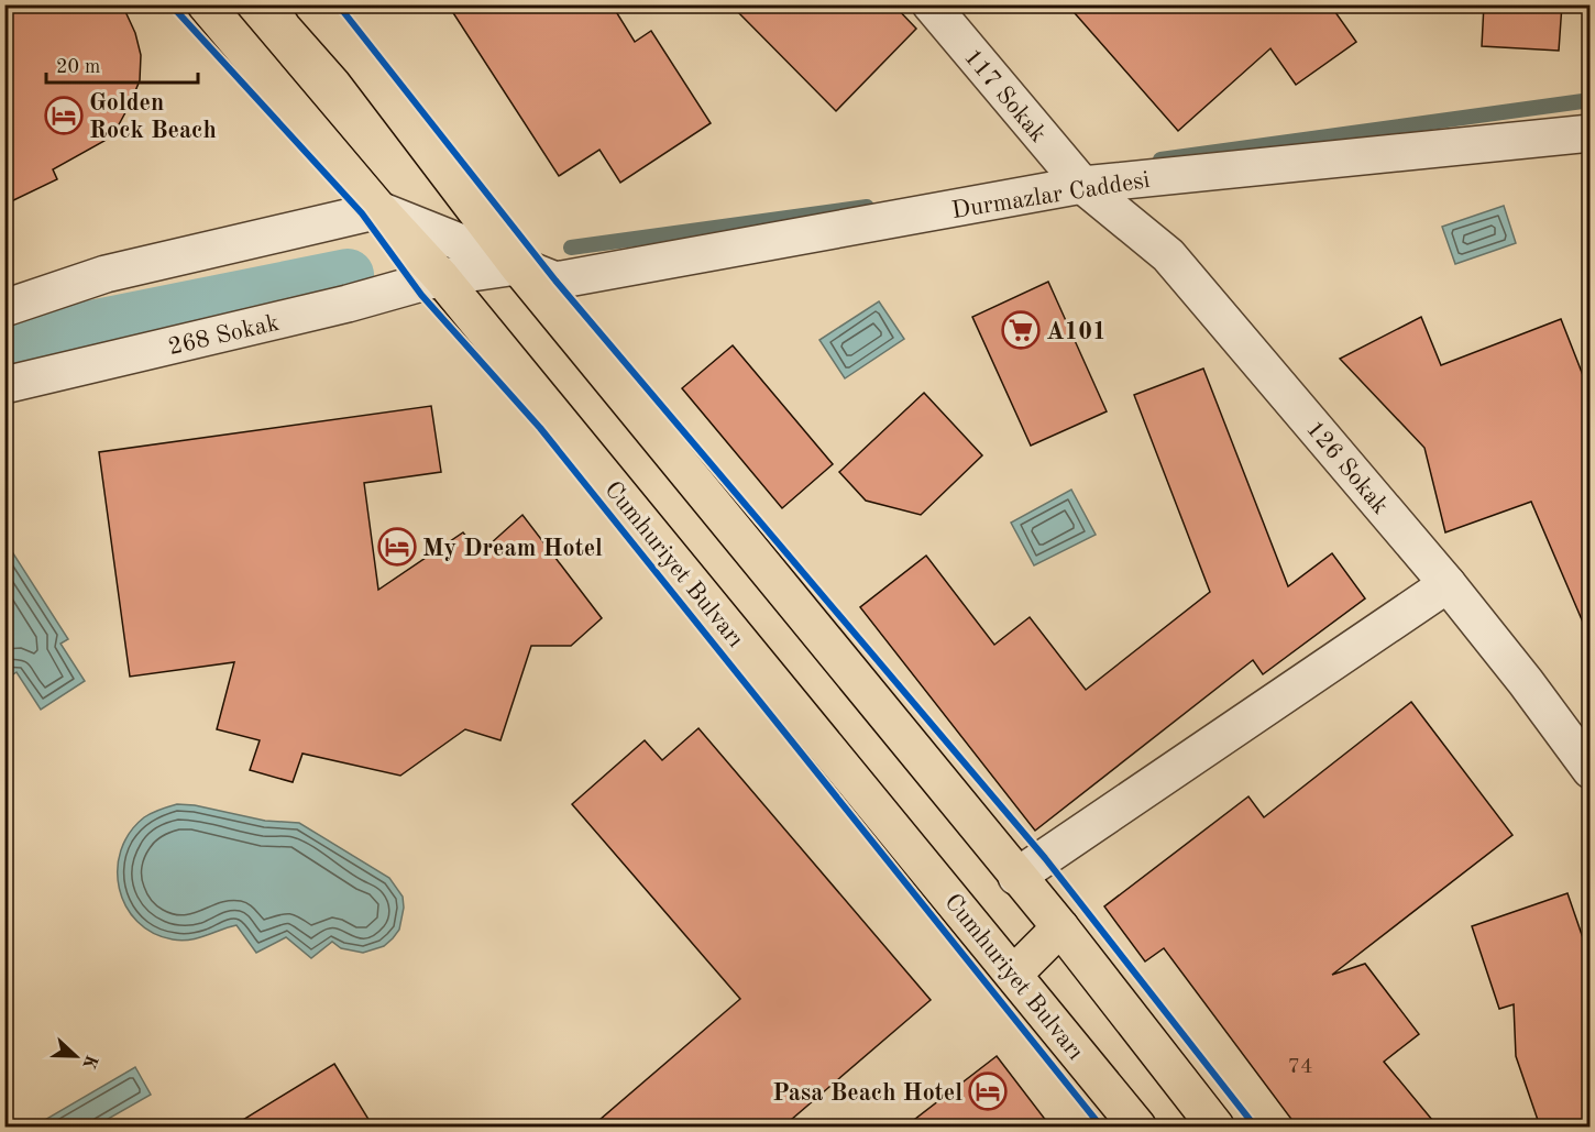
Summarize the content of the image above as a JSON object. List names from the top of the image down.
{
  "streets": {
    "main road": ["Cumhuriyet Bulvarı"],
    "street": [
      "117 Sokak",
      "Durmazlar Caddesi",
      "268 Sokak",
      "126 Sokak"
    ]
  },
  "crossings": [
    ["117 Sokak", "Durmazlar Caddesi"],
    ["117 Sokak", "126 Sokak"],
    ["Durmazlar Caddesi", "268 Sokak"],
    ["Durmazlar Caddesi", "126 Sokak"],
    ["Durmazlar Caddesi", "Cumhuriyet Bulvarı"],
    ["268 Sokak", "Cumhuriyet Bulvarı"]
  ],
  "places": {
    "hotel": ["Golden Rock Beach", "My Dream Hotel", "Pasa Beach Hotel"],
    "supermarket": ["A101"]
  },
  "house_numbers": ["74"],
  "scale_bar": "20 m",
  "north": "right"
}
